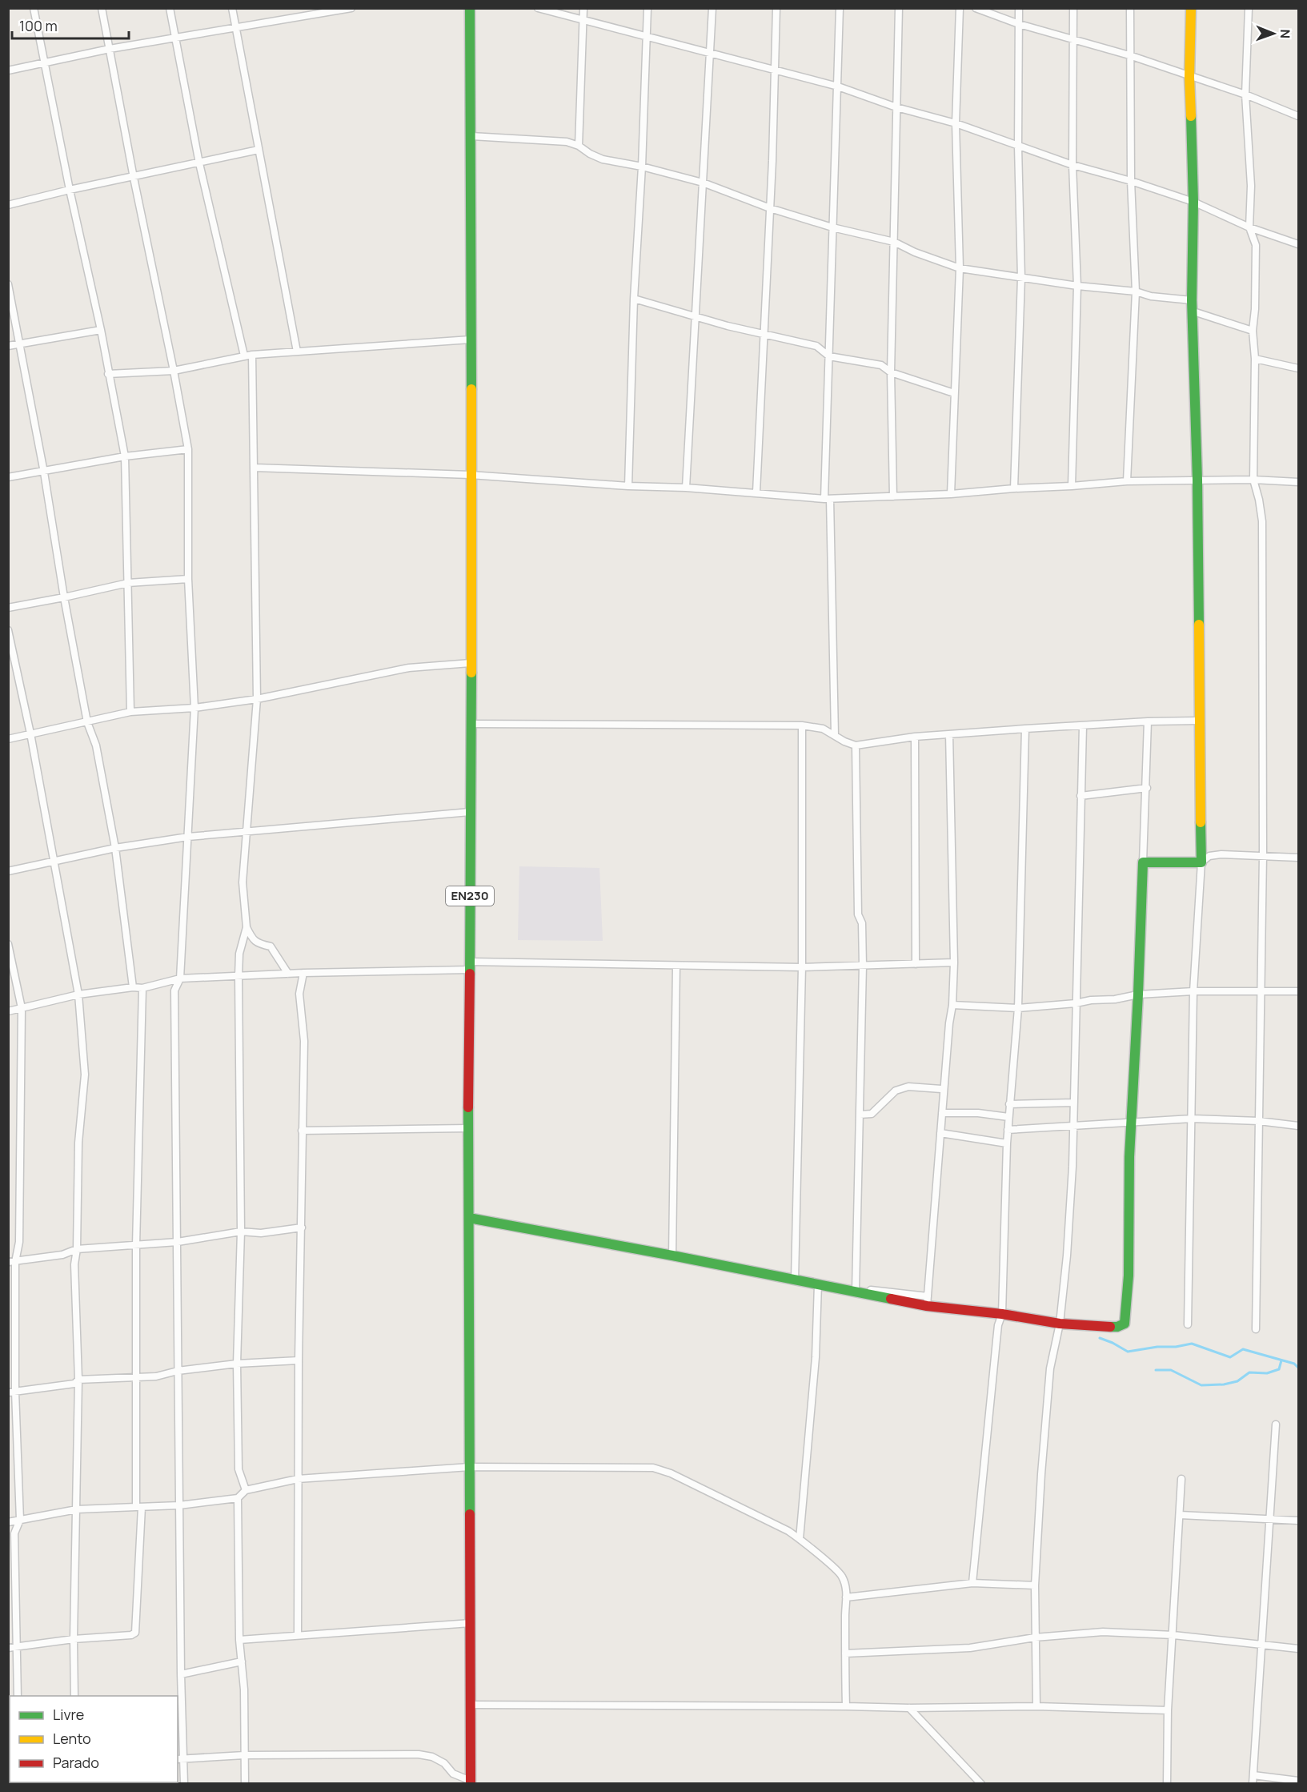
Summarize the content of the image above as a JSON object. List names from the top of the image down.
{
  "streets": {
    "street": ["EN230"]
  },
  "legend": ["Livre", "Lento", "Parado"],
  "scale_bar": "100 m",
  "north": "right"
}
